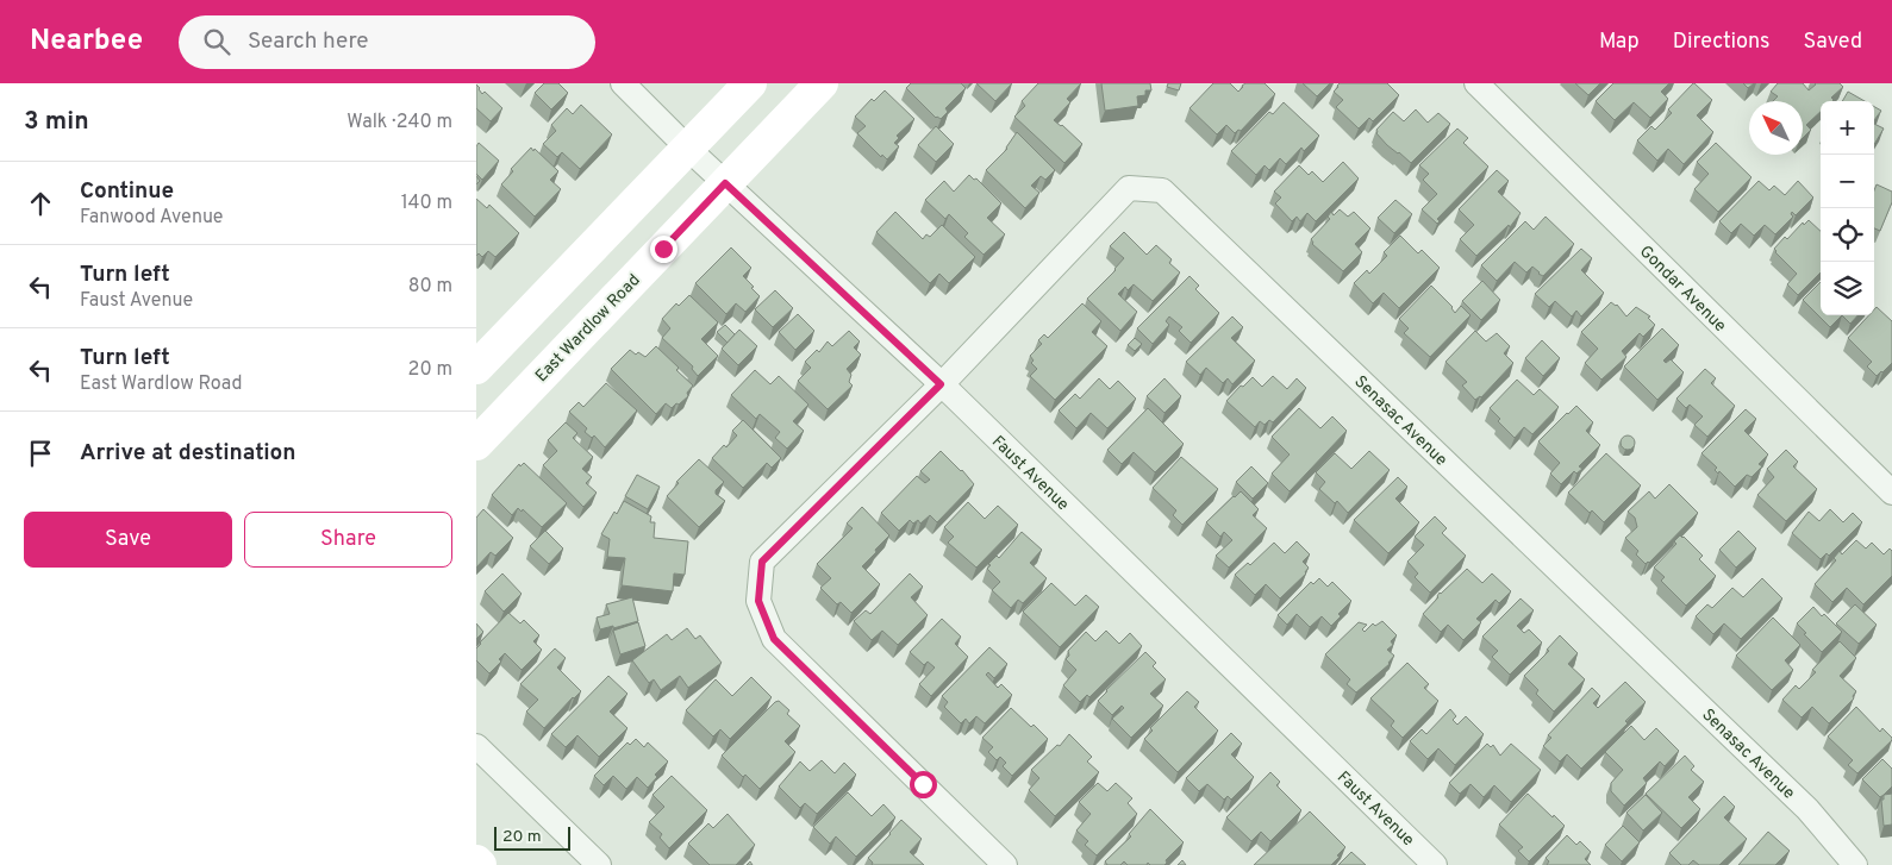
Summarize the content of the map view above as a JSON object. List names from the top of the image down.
{
  "streets": {
    "main road": ["East Wardlow Road"],
    "street": ["Gondar Avenue", "Senasac Avenue", "Faust Avenue"]
  },
  "crossings": [
    ["East Wardlow Road", "Faust Avenue"],
    ["Senasac Avenue", "Faust Avenue"]
  ],
  "scale_bar": "20 m",
  "north": "top left",
  "page": {
    "header": "Nearbee",
    "search": "Search here",
    "nav": ["Map", "Directions", "Saved"],
    "heading": ["3 min", "Walk · 240 m"],
    "map_buttons": ["+", "−"],
    "list": [
      ["Continue", "Fanwood Avenue", "140 m"],
      ["Turn left", "Faust Avenue", "80 m"],
      ["Turn left", "East Wardlow Road", "20 m"],
      "Arrive at destination"
    ],
    "buttons": ["Save", "Share"],
    "scale": "20 m"
  }
}
